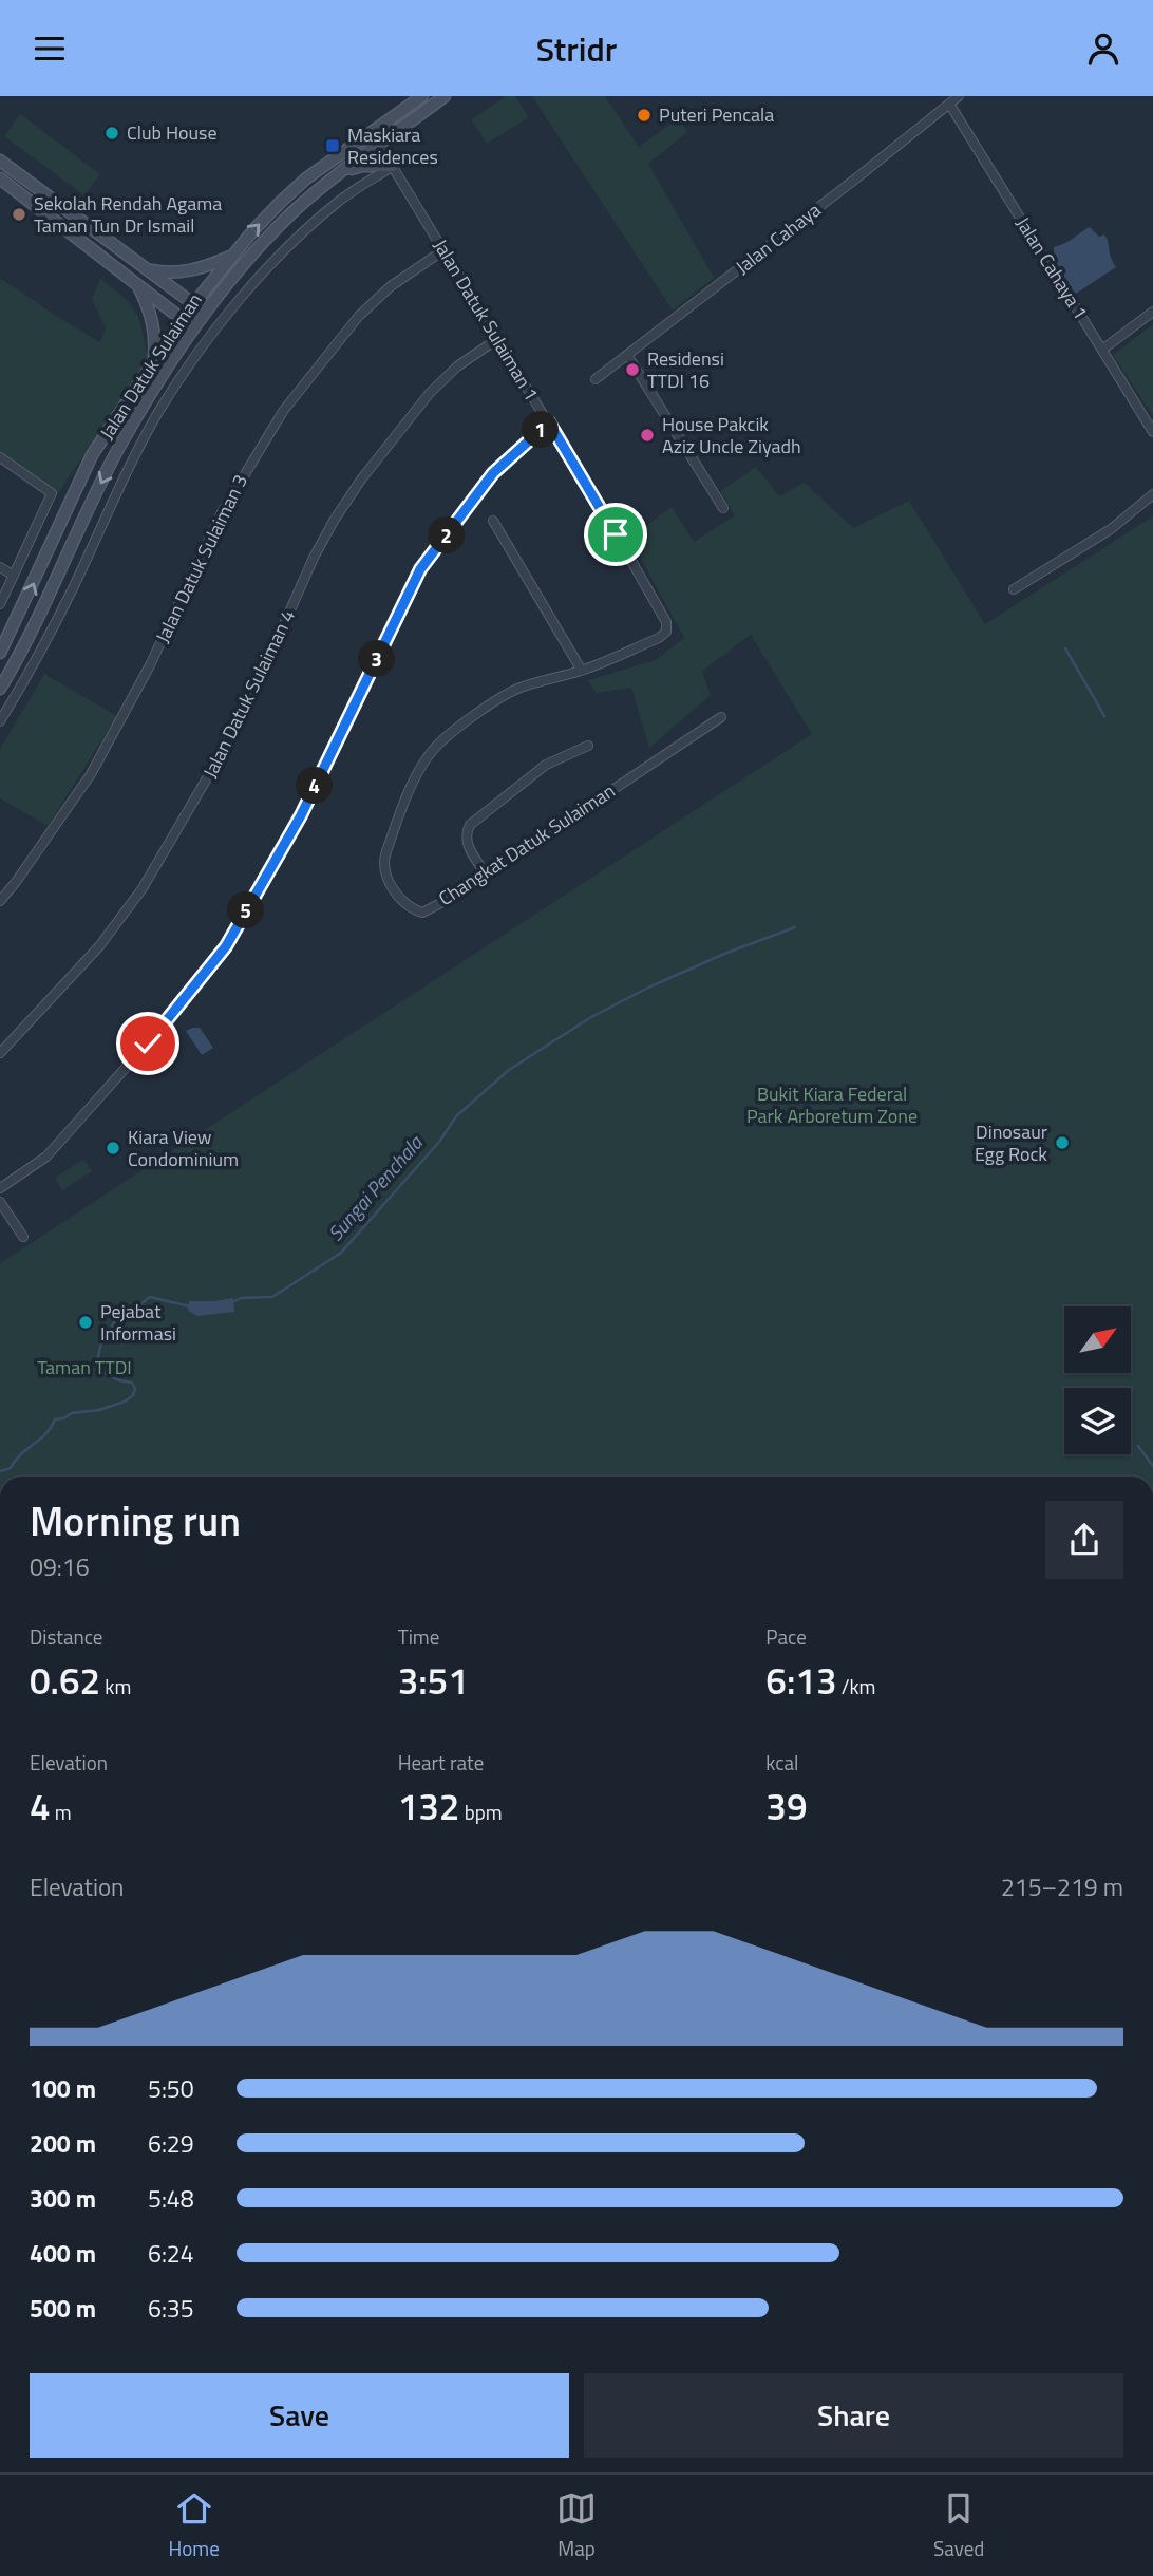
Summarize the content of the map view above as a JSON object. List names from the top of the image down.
{
  "streets": {
    "main road": ["Jalan Datuk Sulaiman"],
    "street": [
      "Jalan Cahaya",
      "Jalan Cahaya 1",
      "Jalan Datuk Sulaiman 1",
      "Jalan Datuk Sulaiman 3",
      "Jalan Datuk Sulaiman 4",
      "Changkat Datuk Sulaiman"
    ]
  },
  "crossings": [
    ["Jalan Cahaya", "Jalan Cahaya 1"],
    ["Jalan Datuk Sulaiman 1", "Jalan Datuk Sulaiman"],
    ["Jalan Datuk Sulaiman 1", "Jalan Datuk Sulaiman 3"],
    ["Jalan Datuk Sulaiman 1", "Jalan Datuk Sulaiman 4"],
    ["Jalan Datuk Sulaiman 1", "Changkat Datuk Sulaiman"]
  ],
  "water": ["Sungai Penchala"],
  "parks": ["Bukit Kiara Federal Park Arboretum Zone", "Taman TTDI"],
  "places": {
    "other": [
      "Puteri Pencala",
      "Club House",
      "Sekolah Rendah Agama Taman Tun Dr Ismail",
      "Residensi TTDI 16",
      "House Pakcik Aziz Uncle Ziyadh",
      "Dinosaur Egg Rock",
      "Kiara View Condominium",
      "Pejabat Informasi"
    ],
    "transit": ["Maskiara Residences"]
  },
  "north": "top right",
  "page": {
    "header": "Stridr",
    "pins": [
      "1",
      "2",
      "3",
      "4",
      "5"
    ],
    "heading": ["Morning run", "09:16"],
    "stats": [
      ["Distance", "0.62 km"],
      ["Time", "3:51"],
      ["Pace", "6:13 /km"],
      ["Elevation", "4 m"],
      ["Heart rate", "132 bpm"],
      ["kcal", "39"]
    ],
    "chart": ["Elevation", "215–219 m"],
    "list": [
      {
        "name": "100 m",
        "note": "5:50"
      },
      {
        "name": "200 m",
        "note": "6:29"
      },
      {
        "name": "300 m",
        "note": "5:48"
      },
      {
        "name": "400 m",
        "note": "6:24"
      },
      {
        "name": "500 m",
        "note": "6:35"
      }
    ],
    "buttons": ["Save", "Share"],
    "tabs": ["Home", "Map", "Saved"]
  }
}
